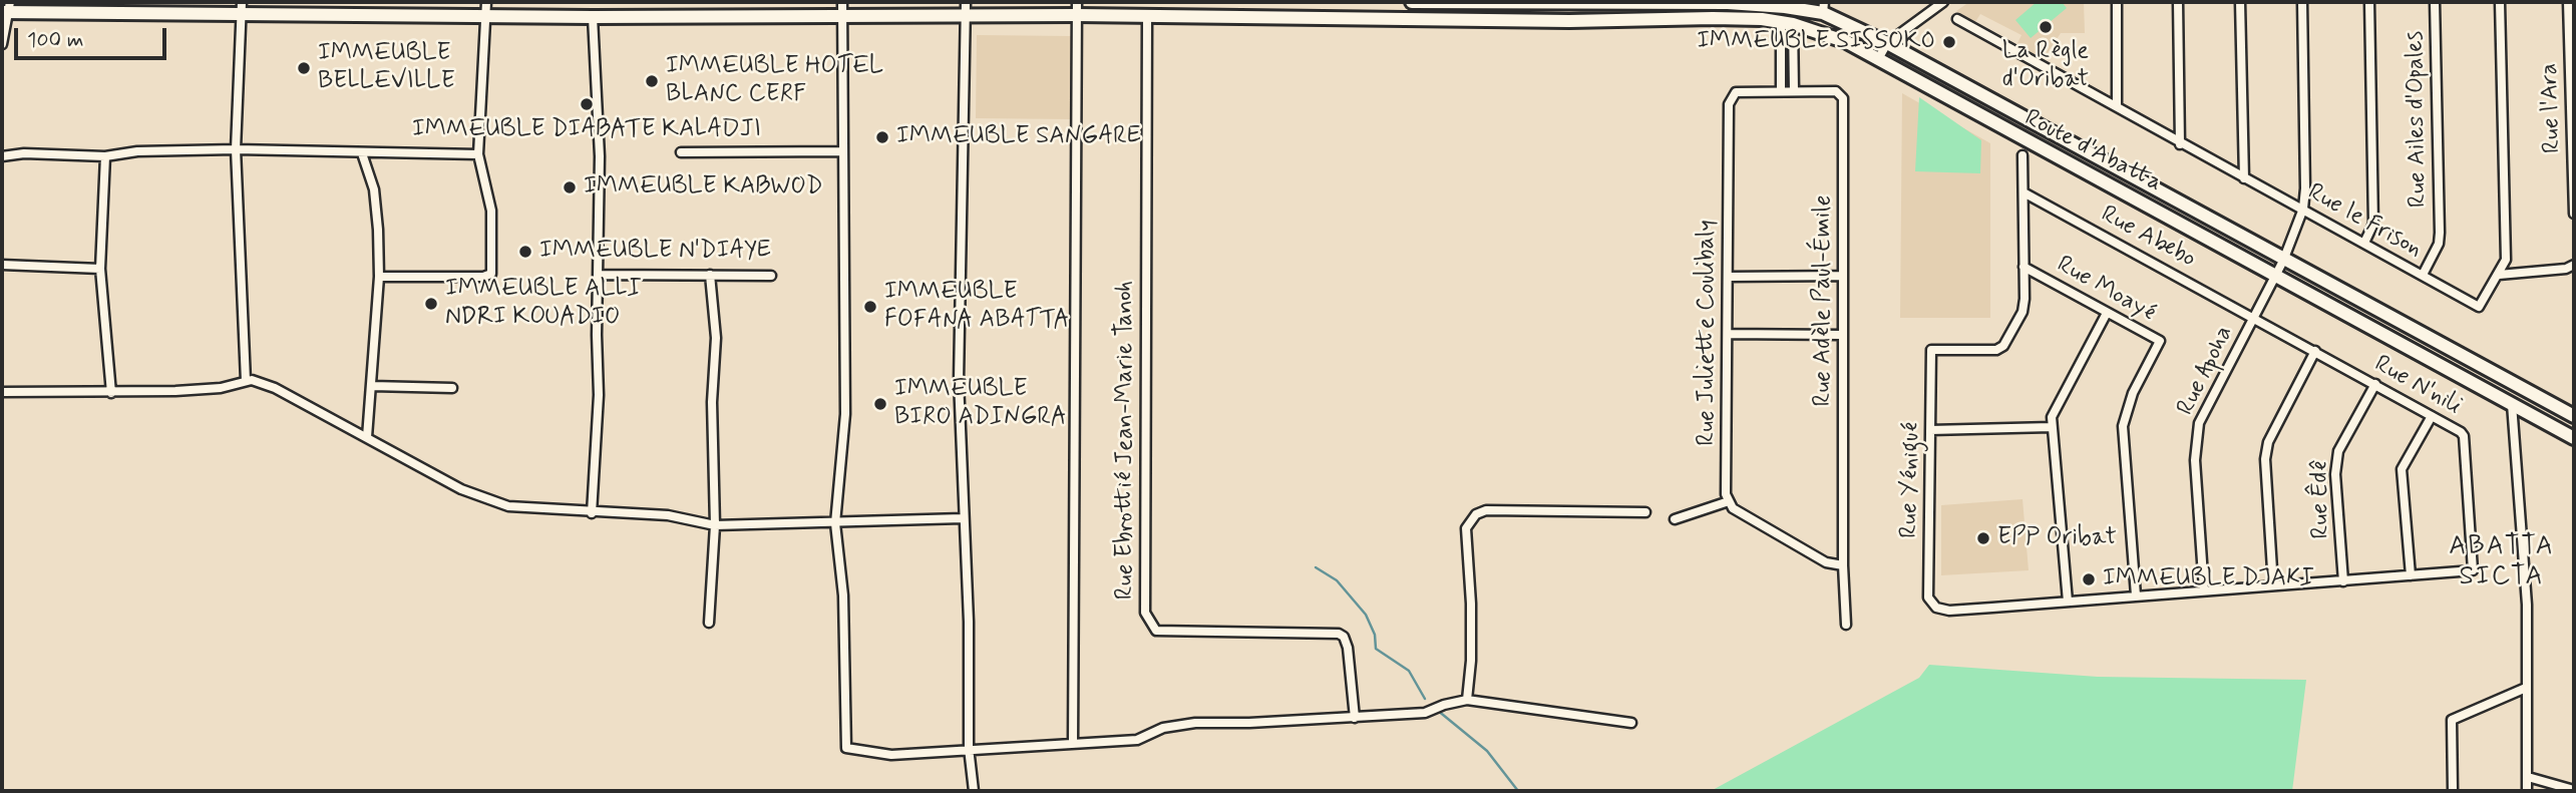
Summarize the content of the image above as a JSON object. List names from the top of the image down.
{
  "streets": {
    "street": [
      "Rue l'Ara",
      "Rue Ailes d'Opales",
      "Route d'Abatta",
      "Rue le Frison",
      "Rue Abebo",
      "Rue Moayé",
      "Rue Adèle Paul-Émile",
      "Rue Juliette Coulibaly",
      "Rue Apoha",
      "Rue N'nili",
      "Rue Ebrottié Jean-Marie Tanoh",
      "Rue Yénigué",
      "Rue Êdê"
    ]
  },
  "crossings": [
    ["Rue Ailes d'Opales", "Rue le Frison"],
    ["Route d'Abatta", "Rue Apoha"],
    ["Route d'Abatta", "Rue Ebrottié Jean-Marie Tanoh"],
    ["Rue le Frison", "Rue Apoha"],
    ["Rue Abebo", "Rue Apoha"],
    ["Rue Abebo", "Rue N'nili"],
    ["Rue Abebo", "Rue Yénigué"],
    ["Rue Moayé", "Rue Yénigué"],
    ["Rue Adèle Paul-Émile", "Rue Juliette Coulibaly"],
    ["Rue Apoha", "Rue N'nili"],
    ["Rue Apoha", "Rue Yénigué"],
    ["Rue N'nili", "Rue Yénigué"],
    ["Rue N'nili", "Rue Êdê"]
  ],
  "districts": ["ABATTA SICTA"],
  "places": [
    "La Règle d'Oribat",
    "IMMEUBLE SISSOKO",
    "IMMEUBLE BELLEVILLE",
    "IMMEUBLE HOTEL BLANC CERF",
    "IMMEUBLE DIABATE KALADJI",
    "IMMEUBLE SANGARE",
    "IMMEUBLE KABWOD",
    "IMMEUBLE N'DIAYE",
    "IMMEUBLE ALLI NDRI KOUADIO",
    "IMMEUBLE FOFANA ABATTA",
    "IMMEUBLE BIRO ADINGRA",
    "EPP Oribat",
    "IMMEUBLE DJAKI"
  ],
  "scale_bar": "100 m"
}
